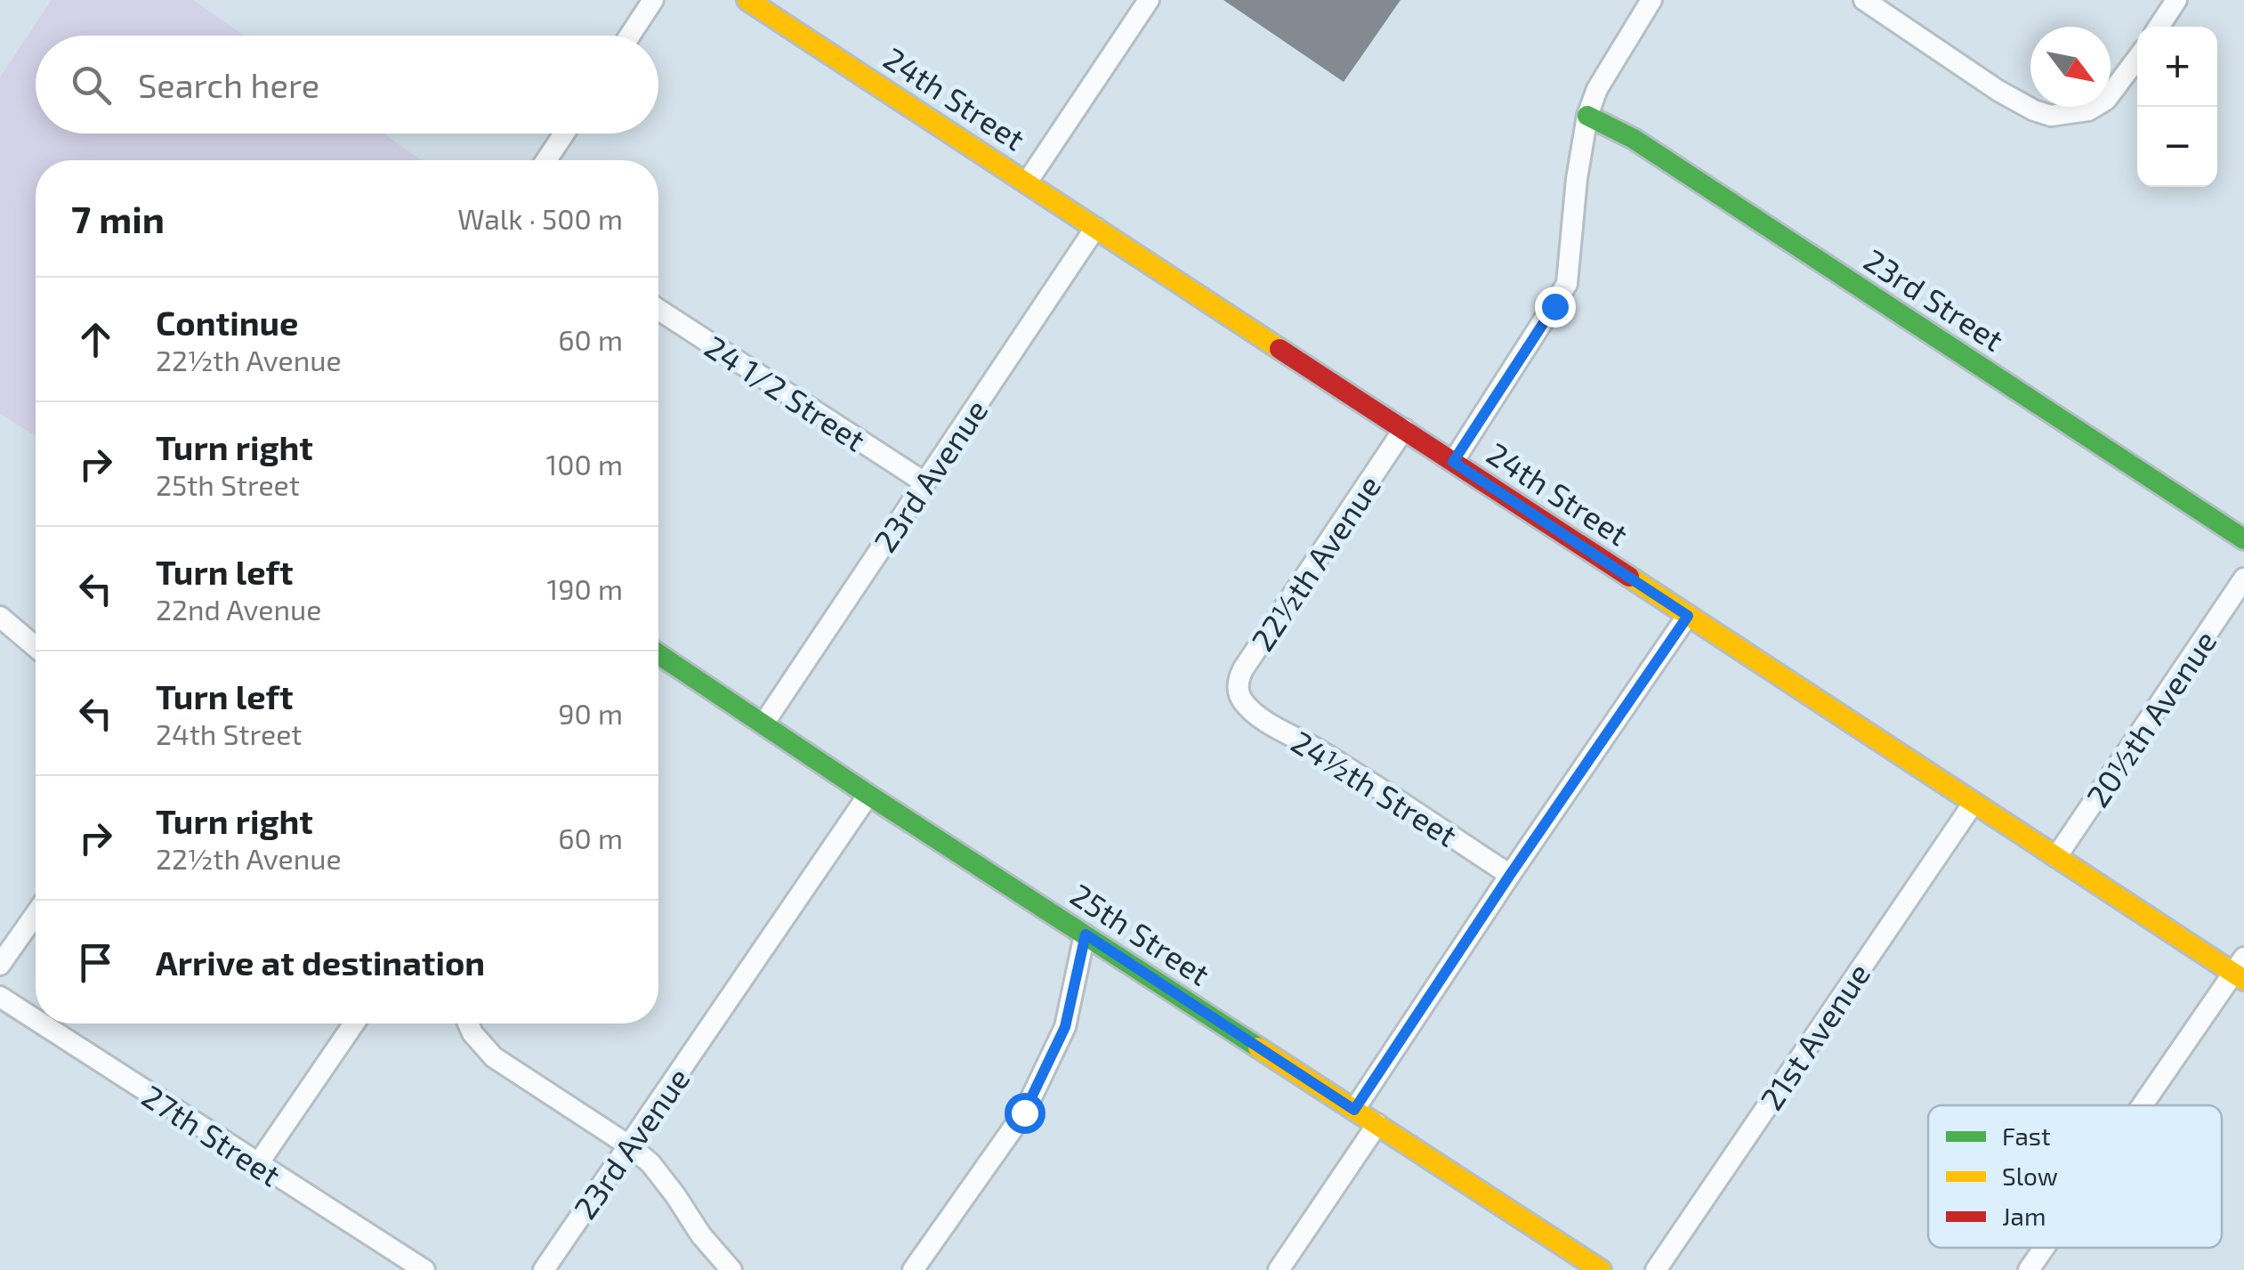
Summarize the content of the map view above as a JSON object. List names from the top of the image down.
{
  "streets": {
    "street": [
      "24th Street",
      "23rd Street",
      "24 1/2 Street",
      "23rd Avenue",
      "22½th Avenue",
      "20½th Avenue",
      "24½th Street",
      "25th Street",
      "21st Avenue",
      "27th Street"
    ]
  },
  "crossings": [
    ["24th Street", "23rd Avenue"],
    ["24th Street", "22½th Avenue"],
    ["24th Street", "20½th Avenue"],
    ["24th Street", "21st Avenue"],
    ["24 1/2 Street", "23rd Avenue"],
    ["23rd Avenue", "25th Street"],
    ["22½th Avenue", "24½th Street"]
  ],
  "legend": ["Fast", "Slow", "Jam"],
  "north": "bottom right",
  "page": {
    "map_buttons": ["+", "−"],
    "search": "Search here",
    "heading": ["7 min", "Walk · 500 m"],
    "list": [
      ["Continue", "22½th Avenue", "60 m"],
      ["Turn right", "25th Street", "100 m"],
      ["Turn left", "22nd Avenue", "190 m"],
      ["Turn left", "24th Street", "90 m"],
      ["Turn right", "22½th Avenue", "60 m"],
      "Arrive at destination"
    ]
  }
}
